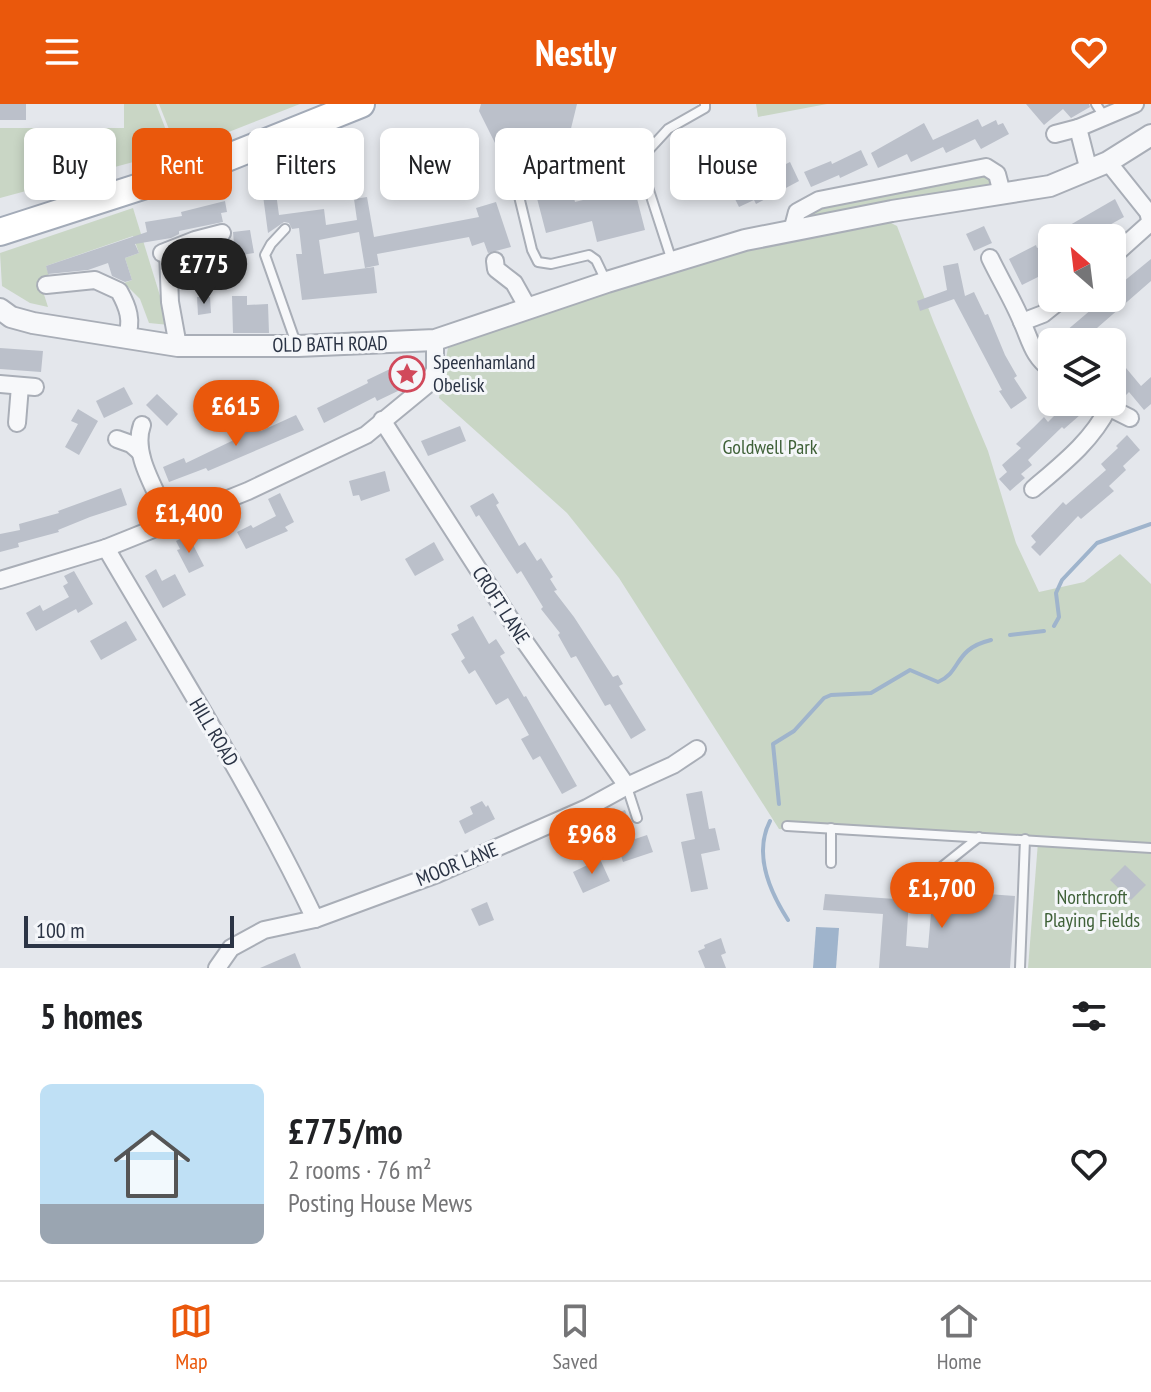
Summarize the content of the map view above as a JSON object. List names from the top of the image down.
{
  "streets": {
    "street": [
      "OLD BATH ROAD",
      "CROFT LANE",
      "HILL ROAD",
      "MOOR LANE"
    ]
  },
  "crossings": [
    ["CROFT LANE", "MOOR LANE"],
    ["HILL ROAD", "MOOR LANE"]
  ],
  "parks": ["Goldwell Park", "Northcroft Playing Fields"],
  "places": {
    "place": ["Speenhamland Obelisk"]
  },
  "scale_bar": "100 m",
  "north": "top left",
  "page": {
    "header": "Nestly",
    "chip": [
      "Buy",
      "Rent",
      "Filters",
      "New",
      "Apartment",
      "House"
    ],
    "price": [
      "£775",
      "£615",
      "£1,400",
      "£968",
      "£1,700"
    ],
    "scale": "100 m",
    "heading": "5 homes",
    "list": [
      {
        "name": "£775/mo",
        "note": "2 rooms · 76 m² · Posting House Mews"
      }
    ],
    "tabs": ["Map", "Saved", "Home"]
  }
}
